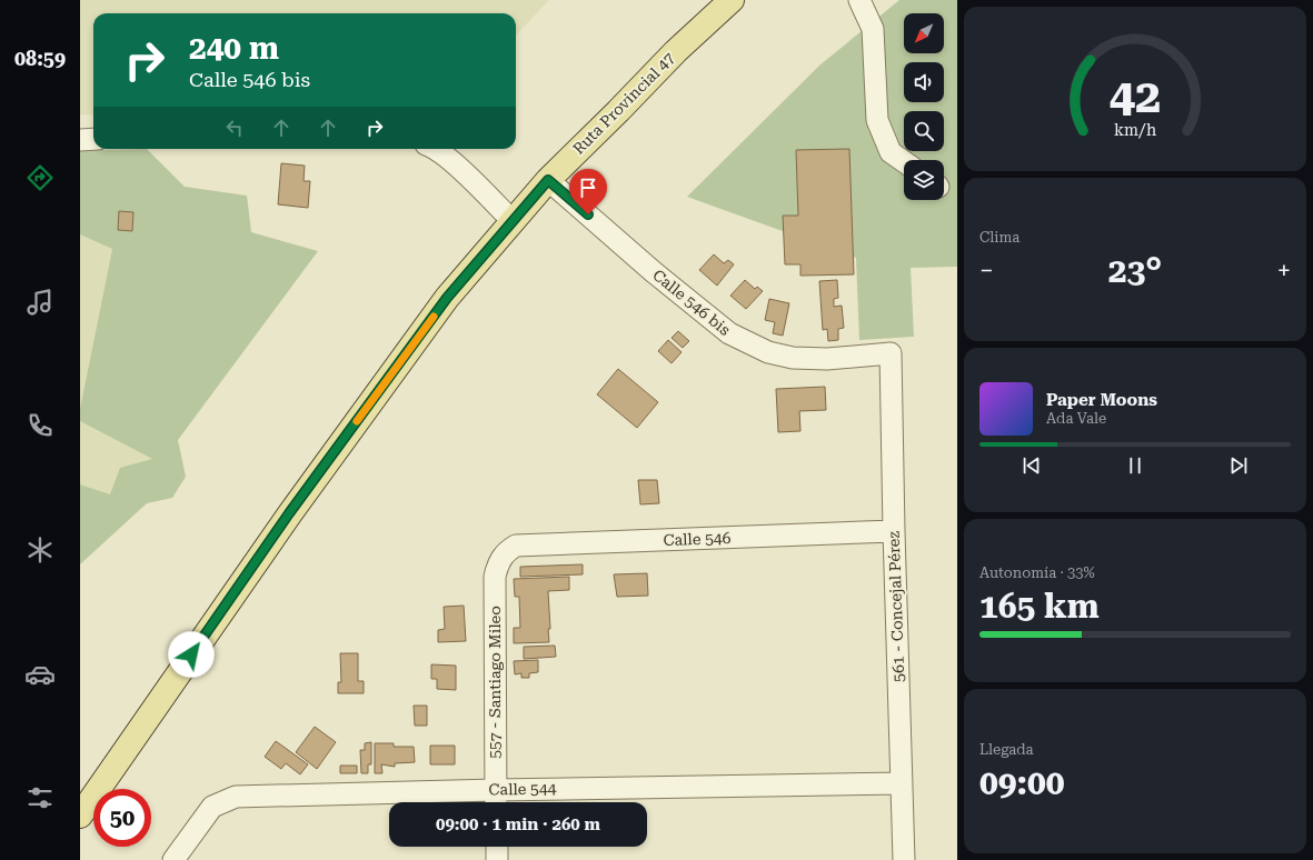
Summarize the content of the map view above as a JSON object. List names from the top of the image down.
{
  "streets": {
    "main road": ["Ruta Provincial 47"],
    "street": [
      "Calle 546 bis",
      "Calle 546",
      "561 - Concejal Pérez",
      "557 - Santiago Mileo",
      "Calle 544"
    ]
  },
  "crossings": [
    ["Ruta Provincial 47", "Calle 546 bis"],
    ["Calle 546 bis", "561 - Concejal Pérez"],
    ["Calle 546", "561 - Concejal Pérez"],
    ["Calle 546", "557 - Santiago Mileo"],
    ["561 - Concejal Pérez", "Calle 544"],
    ["557 - Santiago Mileo", "Calle 544"]
  ],
  "north": "bottom left",
  "page": {
    "tabs": "08:59",
    "turn": ["240 m", "Calle 546 bis"],
    "tile": [
      "Clima",
      ["Autonomía · 33%", "165 km"],
      ["Llegada", "09:00"]
    ],
    "heat": ["−", "23°", "+"],
    "song": ["Paper Moons", "Ada Vale"],
    "limit": "50",
    "trip": "09:00 · 1 min · 260 m",
    "gauge": ["42", "km/h"]
  }
}
